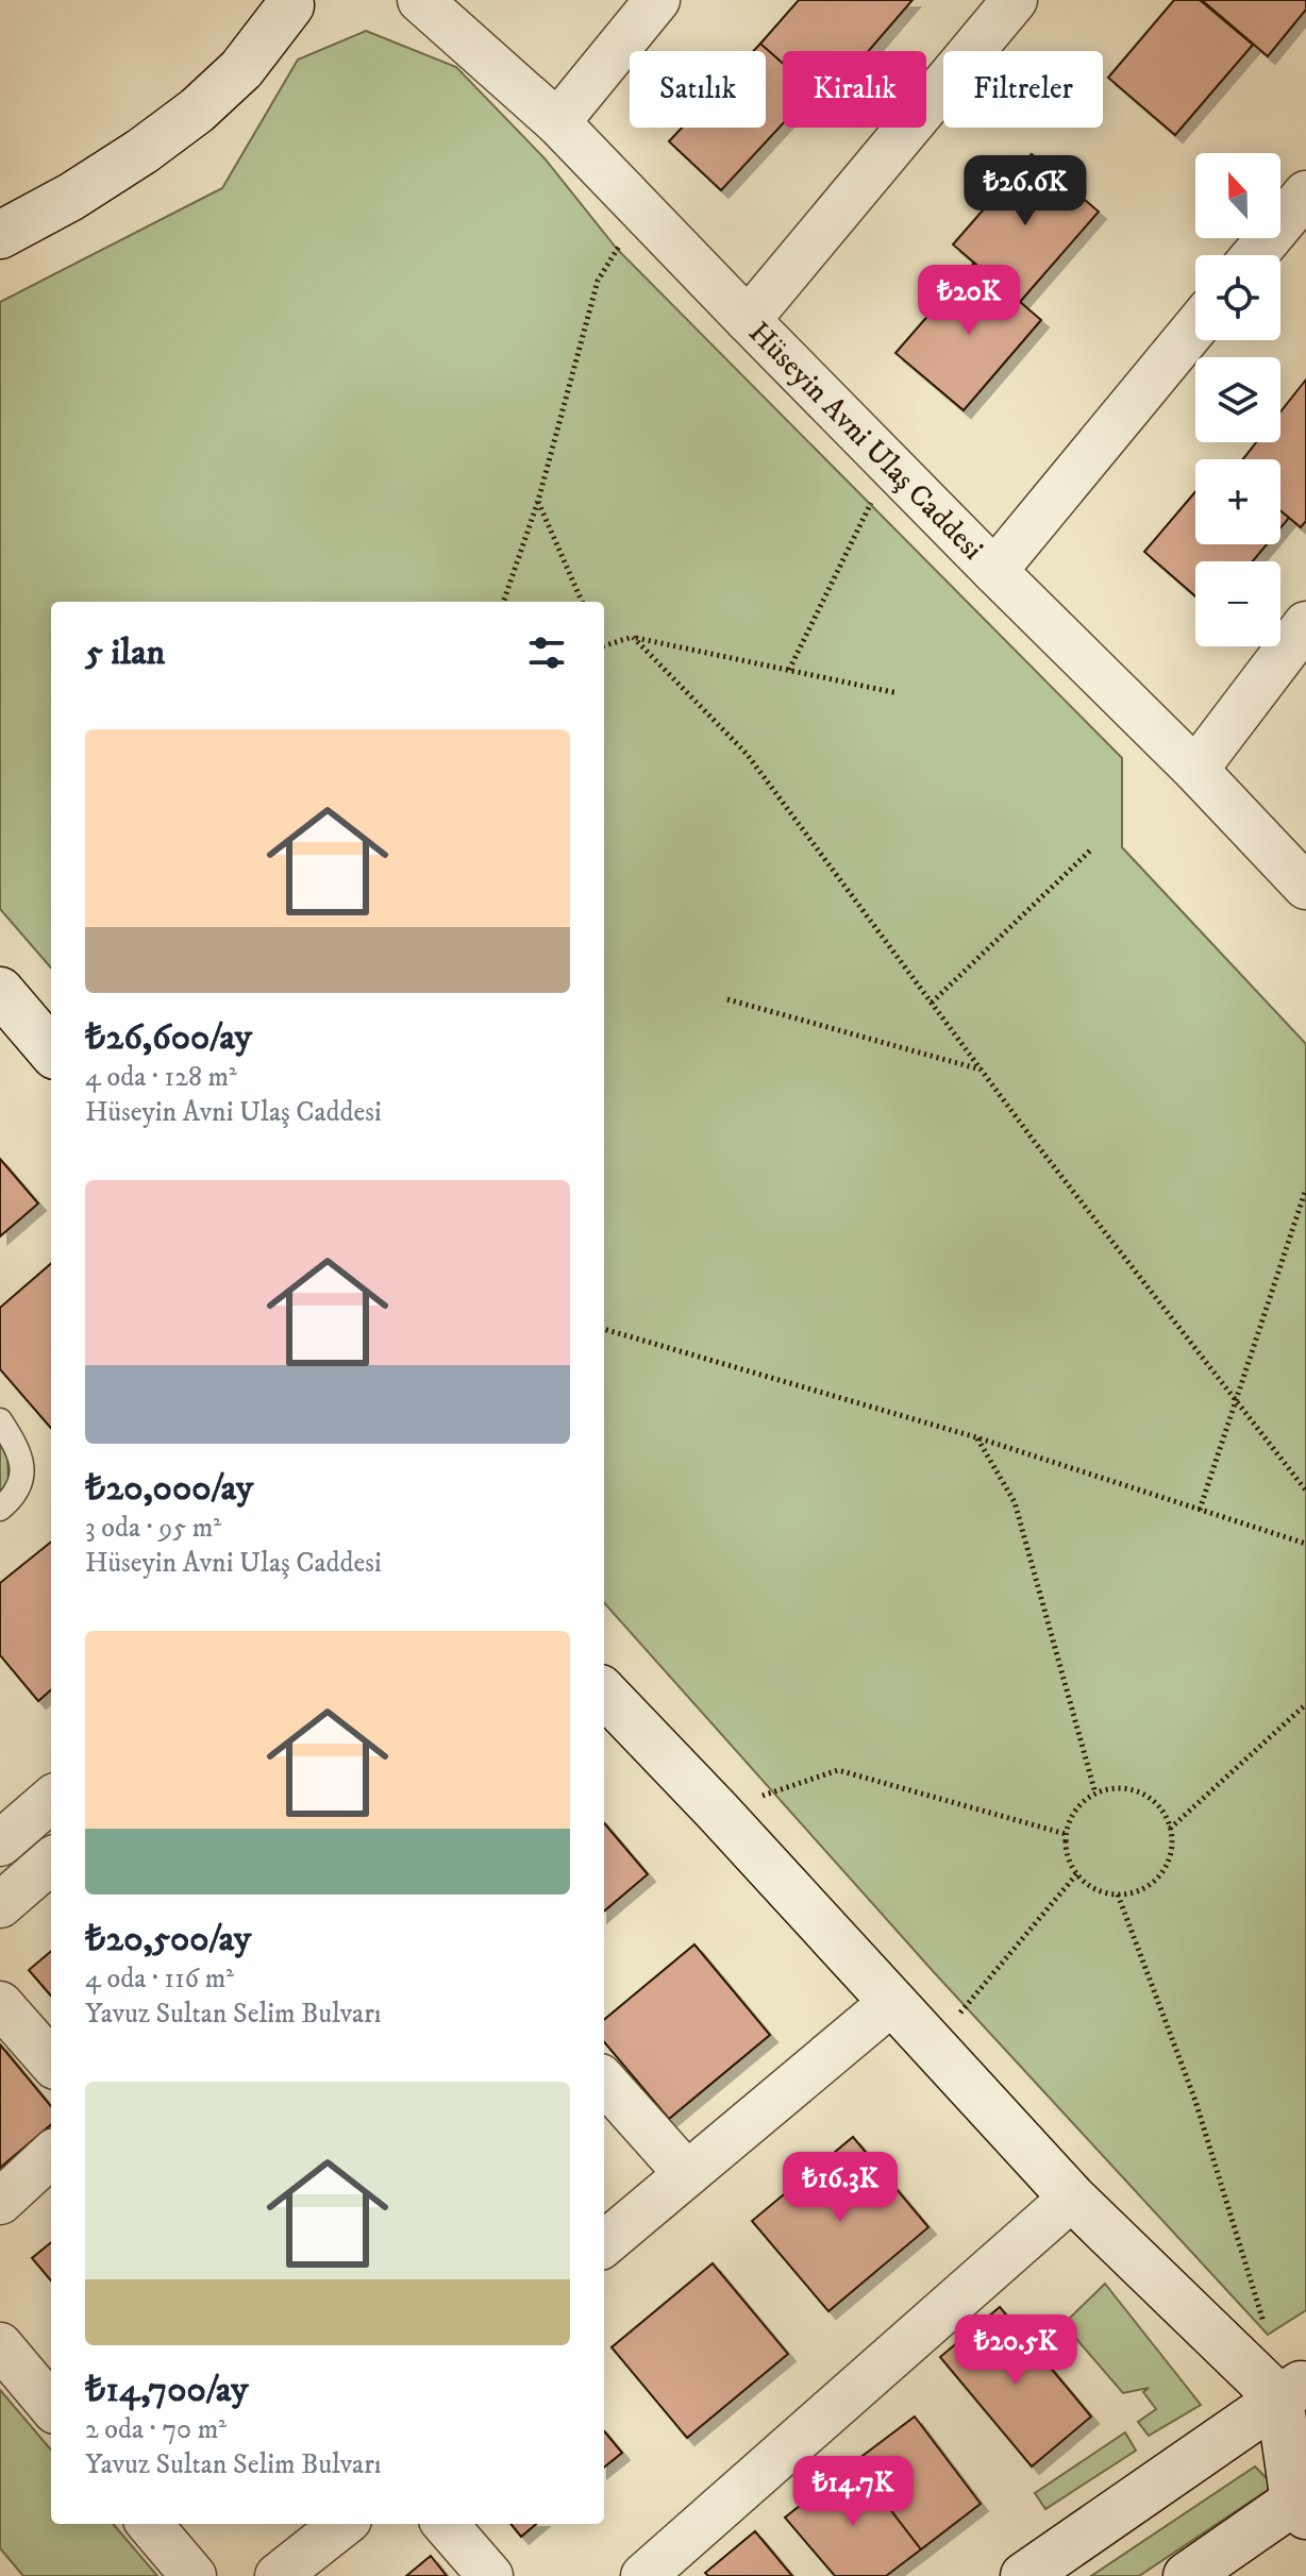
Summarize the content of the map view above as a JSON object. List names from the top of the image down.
{
  "streets": {
    "street": ["Hüseyin Avni Ulaş Caddesi"]
  },
  "north": "top",
  "page": {
    "chip": ["Satılık", "Kiralık", "Filtreler"],
    "map_buttons": ["+", "−"],
    "price": [
      "₺26.6K",
      "₺20K",
      "₺16.3K",
      "₺20.5K",
      "₺14.7K"
    ],
    "heading": "5 ilan",
    "list": [
      {
        "name": "₺26,600/ay",
        "note": "4 oda · 128 m² · Hüseyin Avni Ulaş Caddesi"
      },
      {
        "name": "₺20,000/ay",
        "note": "3 oda · 95 m² · Hüseyin Avni Ulaş Caddesi"
      },
      {
        "name": "₺20,500/ay",
        "note": "4 oda · 116 m² · Yavuz Sultan Selim Bulvarı"
      },
      {
        "name": "₺14,700/ay",
        "note": "2 oda · 70 m² · Yavuz Sultan Selim Bulvarı"
      }
    ]
  }
}
